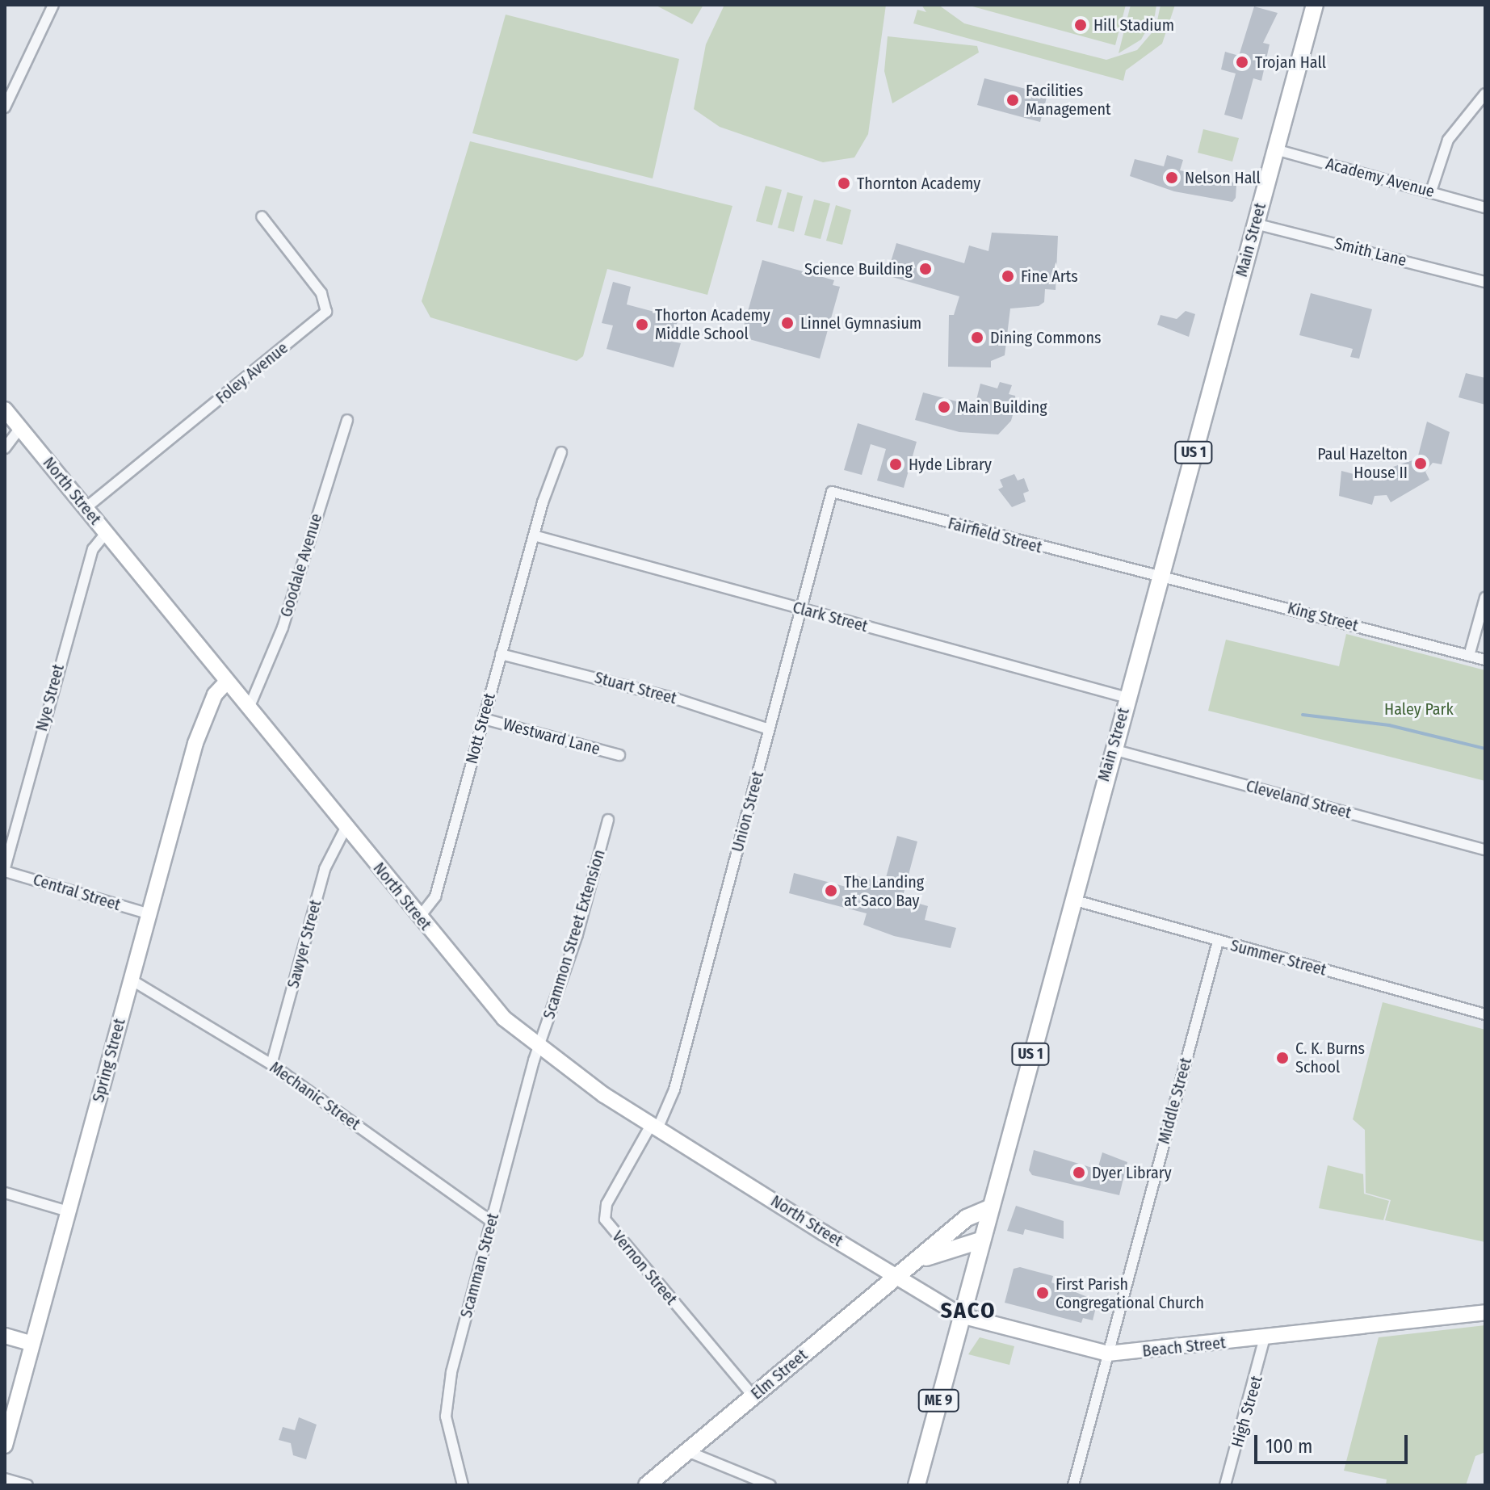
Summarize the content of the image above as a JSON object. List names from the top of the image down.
{
  "streets": {
    "main road": [
      "Main Street",
      "US 1",
      "North Street",
      "Spring Street",
      "Beach Street",
      "Elm Street",
      "ME 9"
    ],
    "street": [
      "Academy Avenue",
      "Smith Lane",
      "Foley Avenue",
      "Fairfield Street",
      "Goodale Avenue",
      "Clark Street",
      "King Street",
      "Stuart Street",
      "Nye Street",
      "Nott Street",
      "Westward Lane",
      "Cleveland Street",
      "Union Street",
      "Central Street",
      "Scammon Street Extension",
      "Sawyer Street",
      "Summer Street",
      "Mechanic Street",
      "Middle Street",
      "Scamman Street",
      "Vernon Street",
      "High Street"
    ]
  },
  "crossings": [
    ["Academy Avenue", "Main Street"],
    ["Main Street", "Smith Lane"],
    ["Main Street", "Fairfield Street"],
    ["Main Street", "Clark Street"],
    ["Main Street", "King Street"],
    ["Main Street", "Cleveland Street"],
    ["Main Street", "Summer Street"],
    ["Main Street", "Beach Street"],
    ["Main Street", "Elm Street"],
    ["Foley Avenue", "North Street"],
    ["North Street", "Goodale Avenue"],
    ["North Street", "Nye Street"],
    ["North Street", "Nott Street"],
    ["North Street", "Union Street"],
    ["North Street", "Scammon Street Extension"],
    ["North Street", "Sawyer Street"],
    ["North Street", "Spring Street"],
    ["North Street", "Scamman Street"],
    ["North Street", "Vernon Street"],
    ["North Street", "Beach Street"],
    ["North Street", "Elm Street"],
    ["Fairfield Street", "King Street"],
    ["Fairfield Street", "Union Street"],
    ["Clark Street", "Nott Street"],
    ["Clark Street", "Union Street"],
    ["Stuart Street", "Nott Street"],
    ["Stuart Street", "Union Street"],
    ["Nye Street", "Central Street"],
    ["Nott Street", "Westward Lane"],
    ["Union Street", "Vernon Street"],
    ["Central Street", "Spring Street"],
    ["Scammon Street Extension", "Scamman Street"],
    ["Sawyer Street", "Mechanic Street"],
    ["Summer Street", "Middle Street"],
    ["Spring Street", "Mechanic Street"],
    ["Mechanic Street", "Scamman Street"],
    ["Middle Street", "Beach Street"],
    ["Vernon Street", "Elm Street"],
    ["Beach Street", "Elm Street"],
    ["Beach Street", "High Street"]
  ],
  "districts": ["SACO"],
  "parks": ["Haley Park"],
  "places": [
    "Hill Stadium",
    "Trojan Hall",
    "Facilities Management",
    "Nelson Hall",
    "Thornton Academy",
    "Science Building",
    "Fine Arts",
    "Linnel Gymnasium",
    "Thorton Academy Middle School",
    "Dining Commons",
    "Main Building",
    "Paul Hazelton House II",
    "Hyde Library",
    "The Landing at Saco Bay",
    "C. K. Burns School",
    "Dyer Library",
    "First Parish Congregational Church"
  ],
  "scale_bar": "100 m"
}
